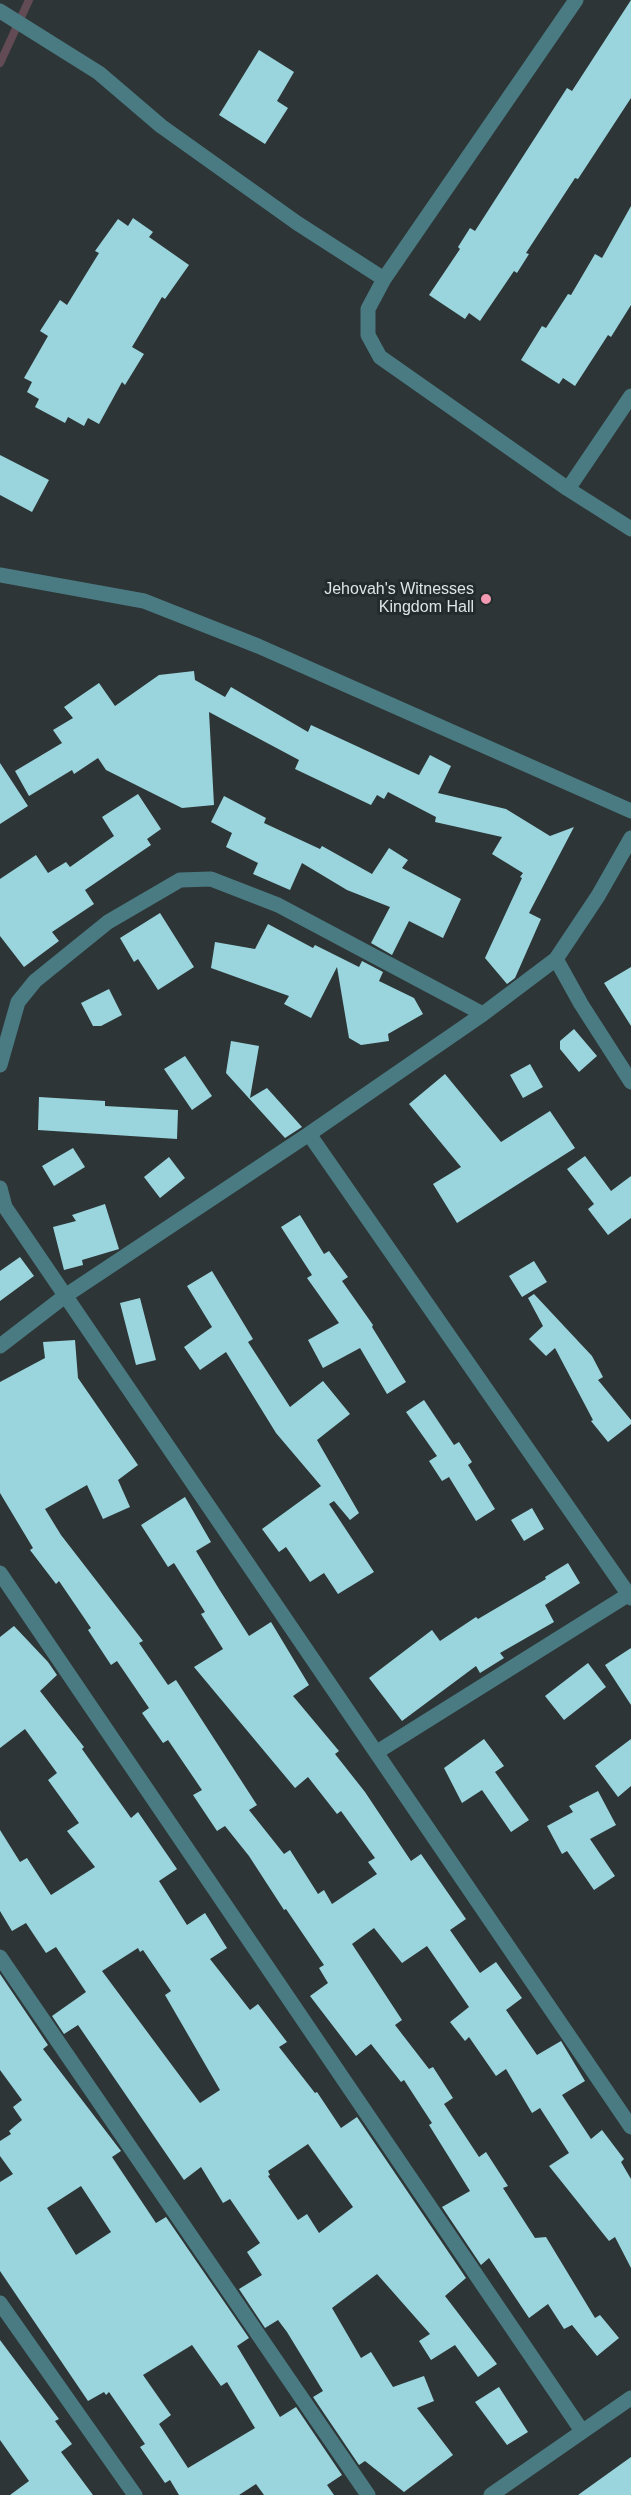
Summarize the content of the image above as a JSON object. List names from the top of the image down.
{
  "places": ["Jehovah's Witnesses Kingdom Hall"]
}
